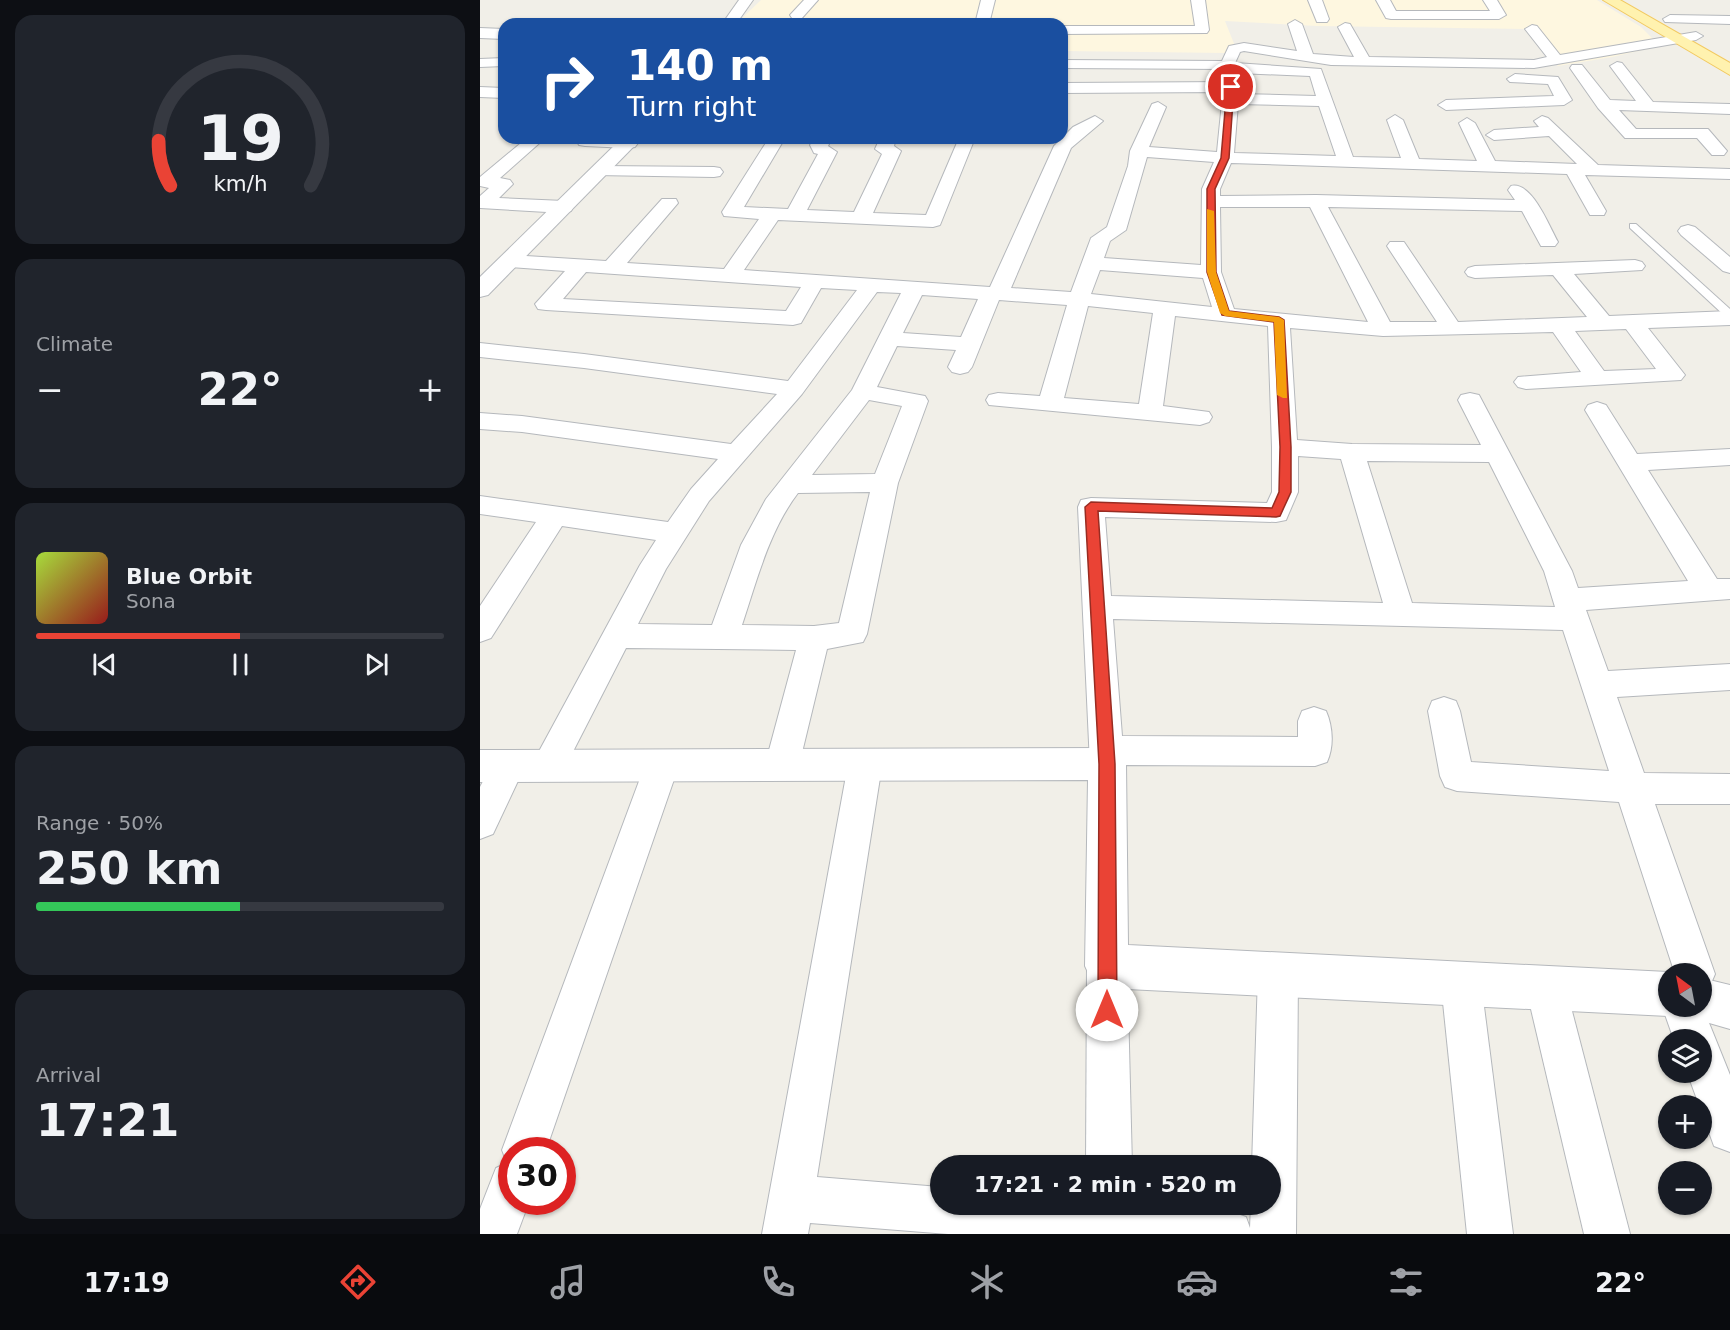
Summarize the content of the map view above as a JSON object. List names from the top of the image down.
{
  "north": "top left",
  "page": {
    "turn": ["140 m", "Turn right"],
    "tile": [
      "Climate",
      ["Range · 50%", "250 km"],
      ["Arrival", "17:21"]
    ],
    "heat": ["−", "22°", "+"],
    "song": ["Blue Orbit", "Sona"],
    "map_buttons": ["+", "−"],
    "limit": "30",
    "trip": "17:21 · 2 min · 520 m",
    "tabs": ["17:19", "22°"],
    "gauge": ["19", "km/h"]
  }
}
